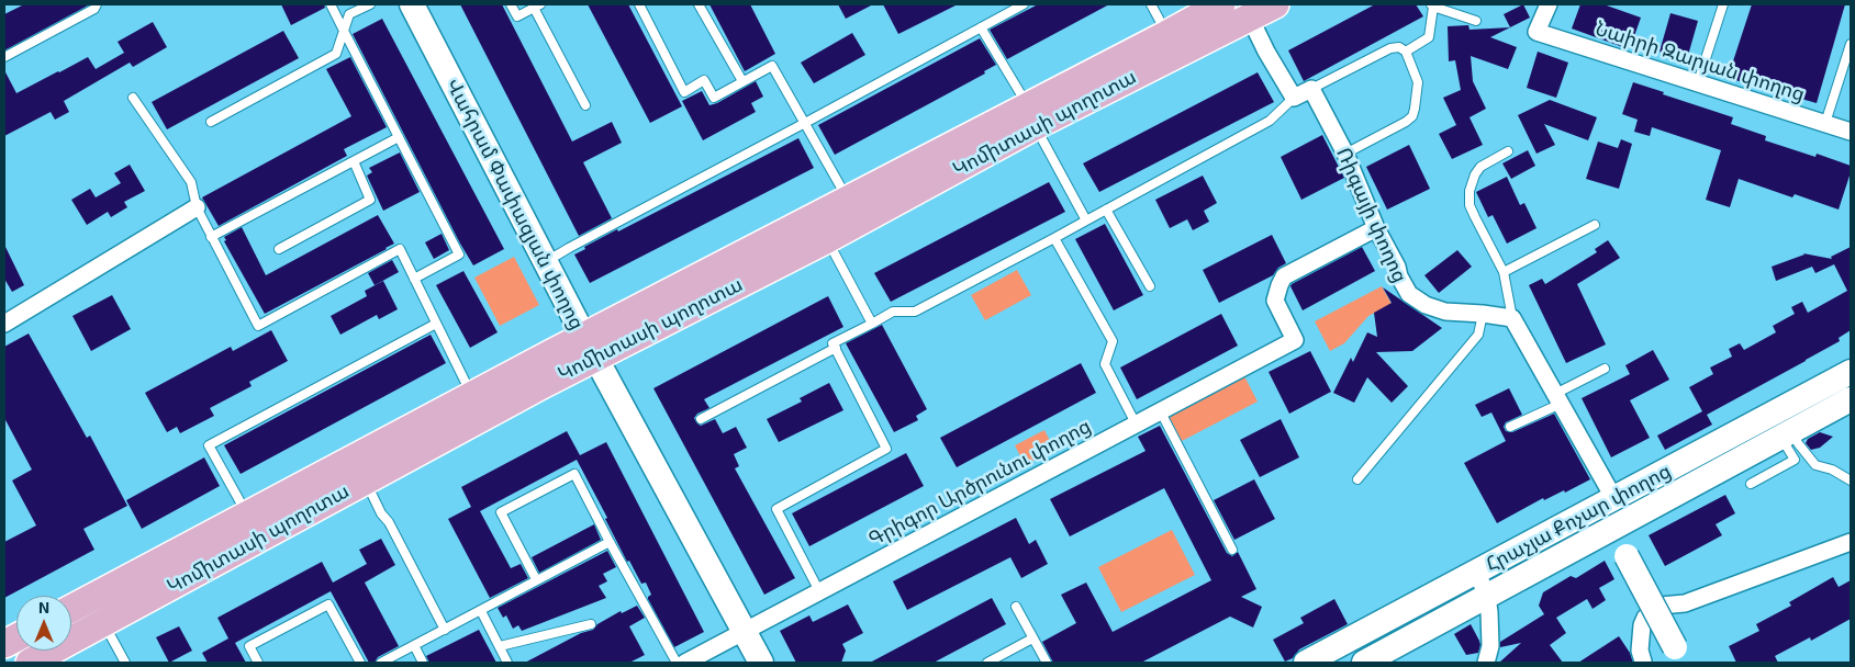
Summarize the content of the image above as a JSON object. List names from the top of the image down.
{
  "streets": {
    "main road": ["Կոմիտասի պողոտա", "Վահրամ Փափազյան փողոց", "Հրաչյա Քոչար փողոց"],
    "street": ["Նաիրի Զարյան փողոց", "Ռիգայի փողոց", "Գրիգոր Արծրունու փողոց"]
  },
  "crossings": [
    ["Կոմիտասի պողոտա", "Վահրամ Փափազյան փողոց"],
    ["Վահրամ Փափազյան փողոց", "Գրիգոր Արծրունու փողոց"],
    ["Ռիգայի փողոց", "Գրիգոր Արծրունու փողոց"]
  ],
  "north": "top"
}
